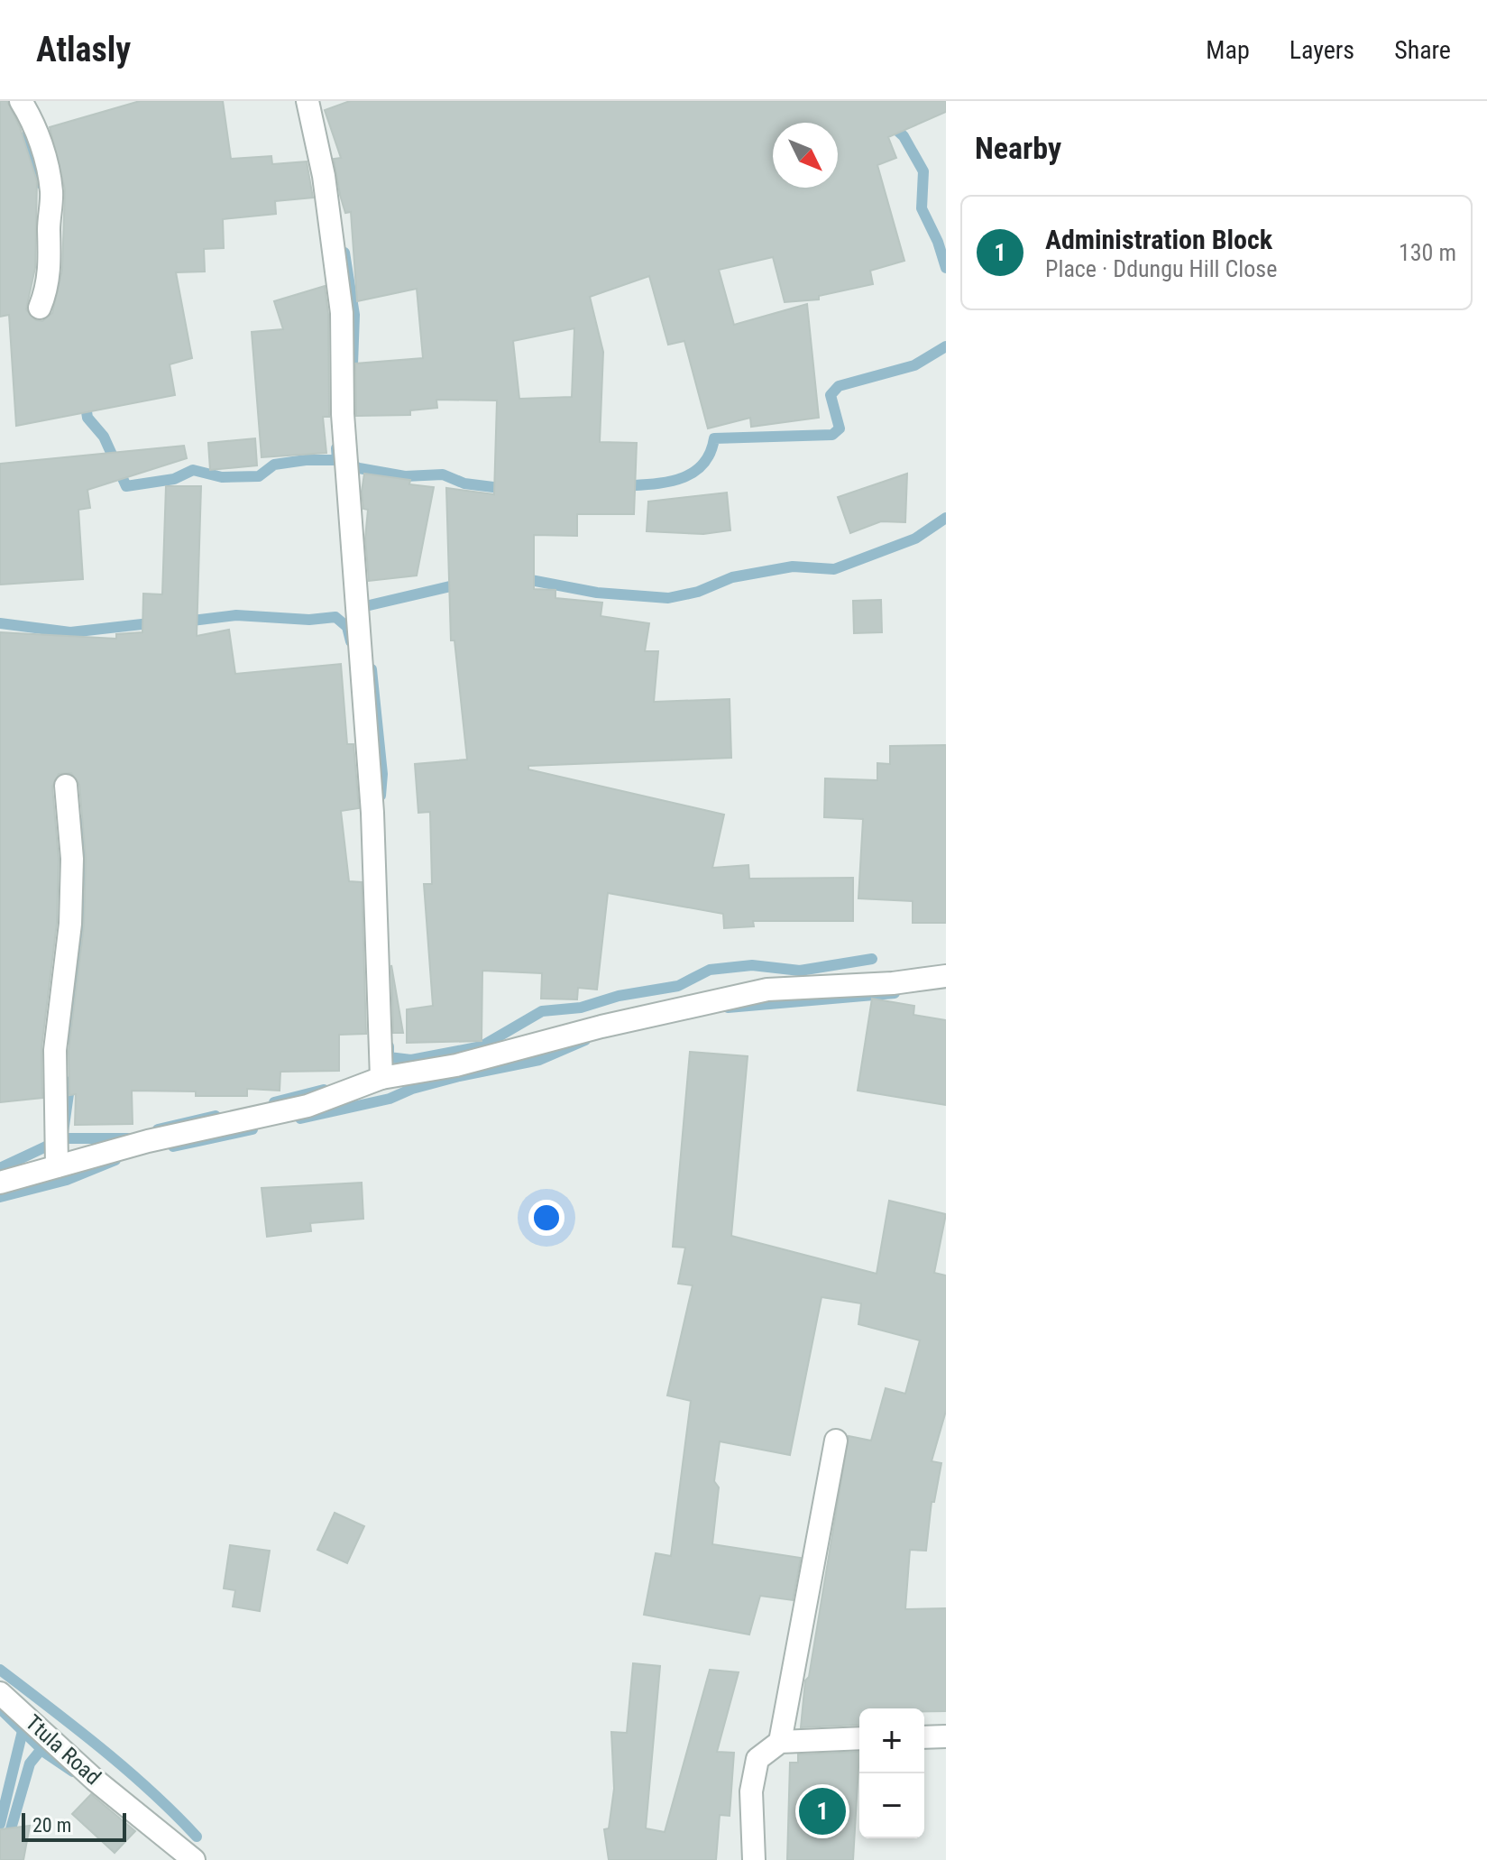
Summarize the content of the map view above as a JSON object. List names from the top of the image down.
{
  "streets": {
    "street": ["Ttula Road"]
  },
  "scale_bar": "20 m",
  "north": "bottom right",
  "page": {
    "header": "Atlasly",
    "nav": ["Map", "Layers", "Share"],
    "heading": "Nearby",
    "list": [
      {
        "mark": "1",
        "name": "Administration Block",
        "note": "Place · Ddungu Hill Close",
        "value": "130 m"
      }
    ],
    "map_buttons": ["+", "−"],
    "pins": "1",
    "scale": "20 m"
  }
}
